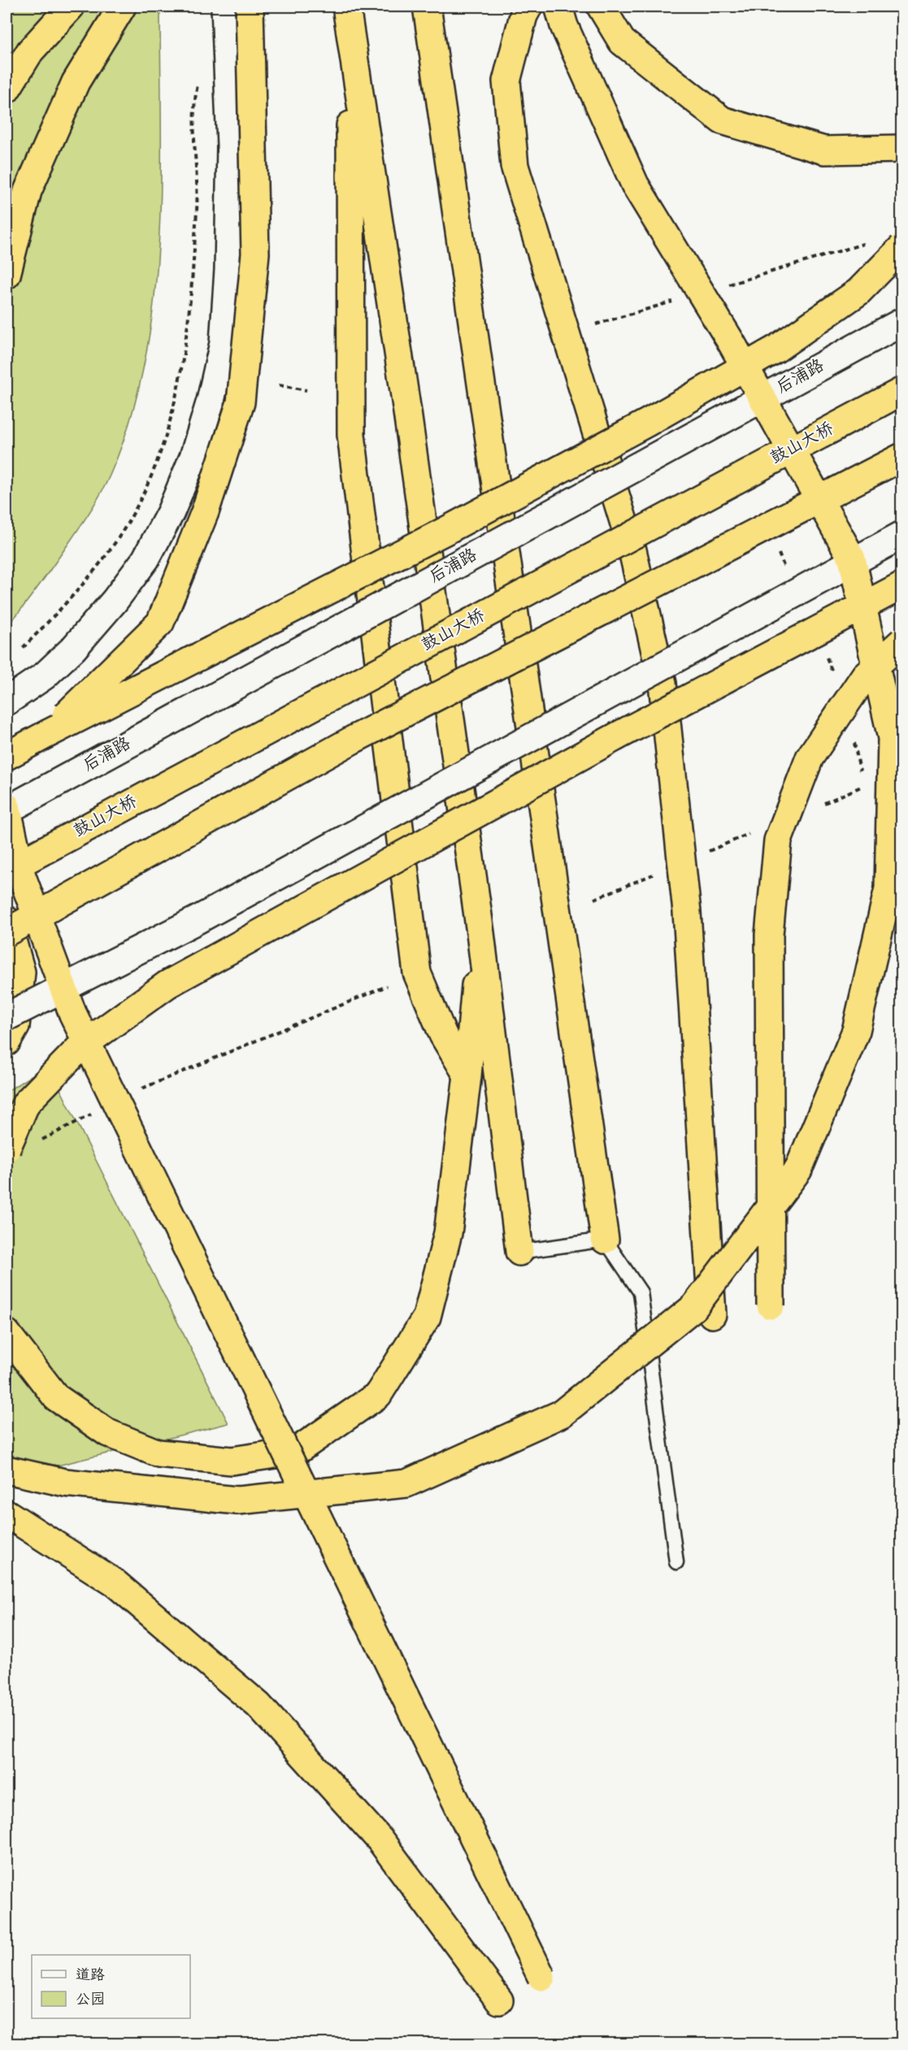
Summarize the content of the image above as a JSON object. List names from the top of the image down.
{
  "streets": {
    "highway": ["鼓山大桥"],
    "main road": ["后浦路"]
  },
  "legend": ["道路", "公园"]
}
